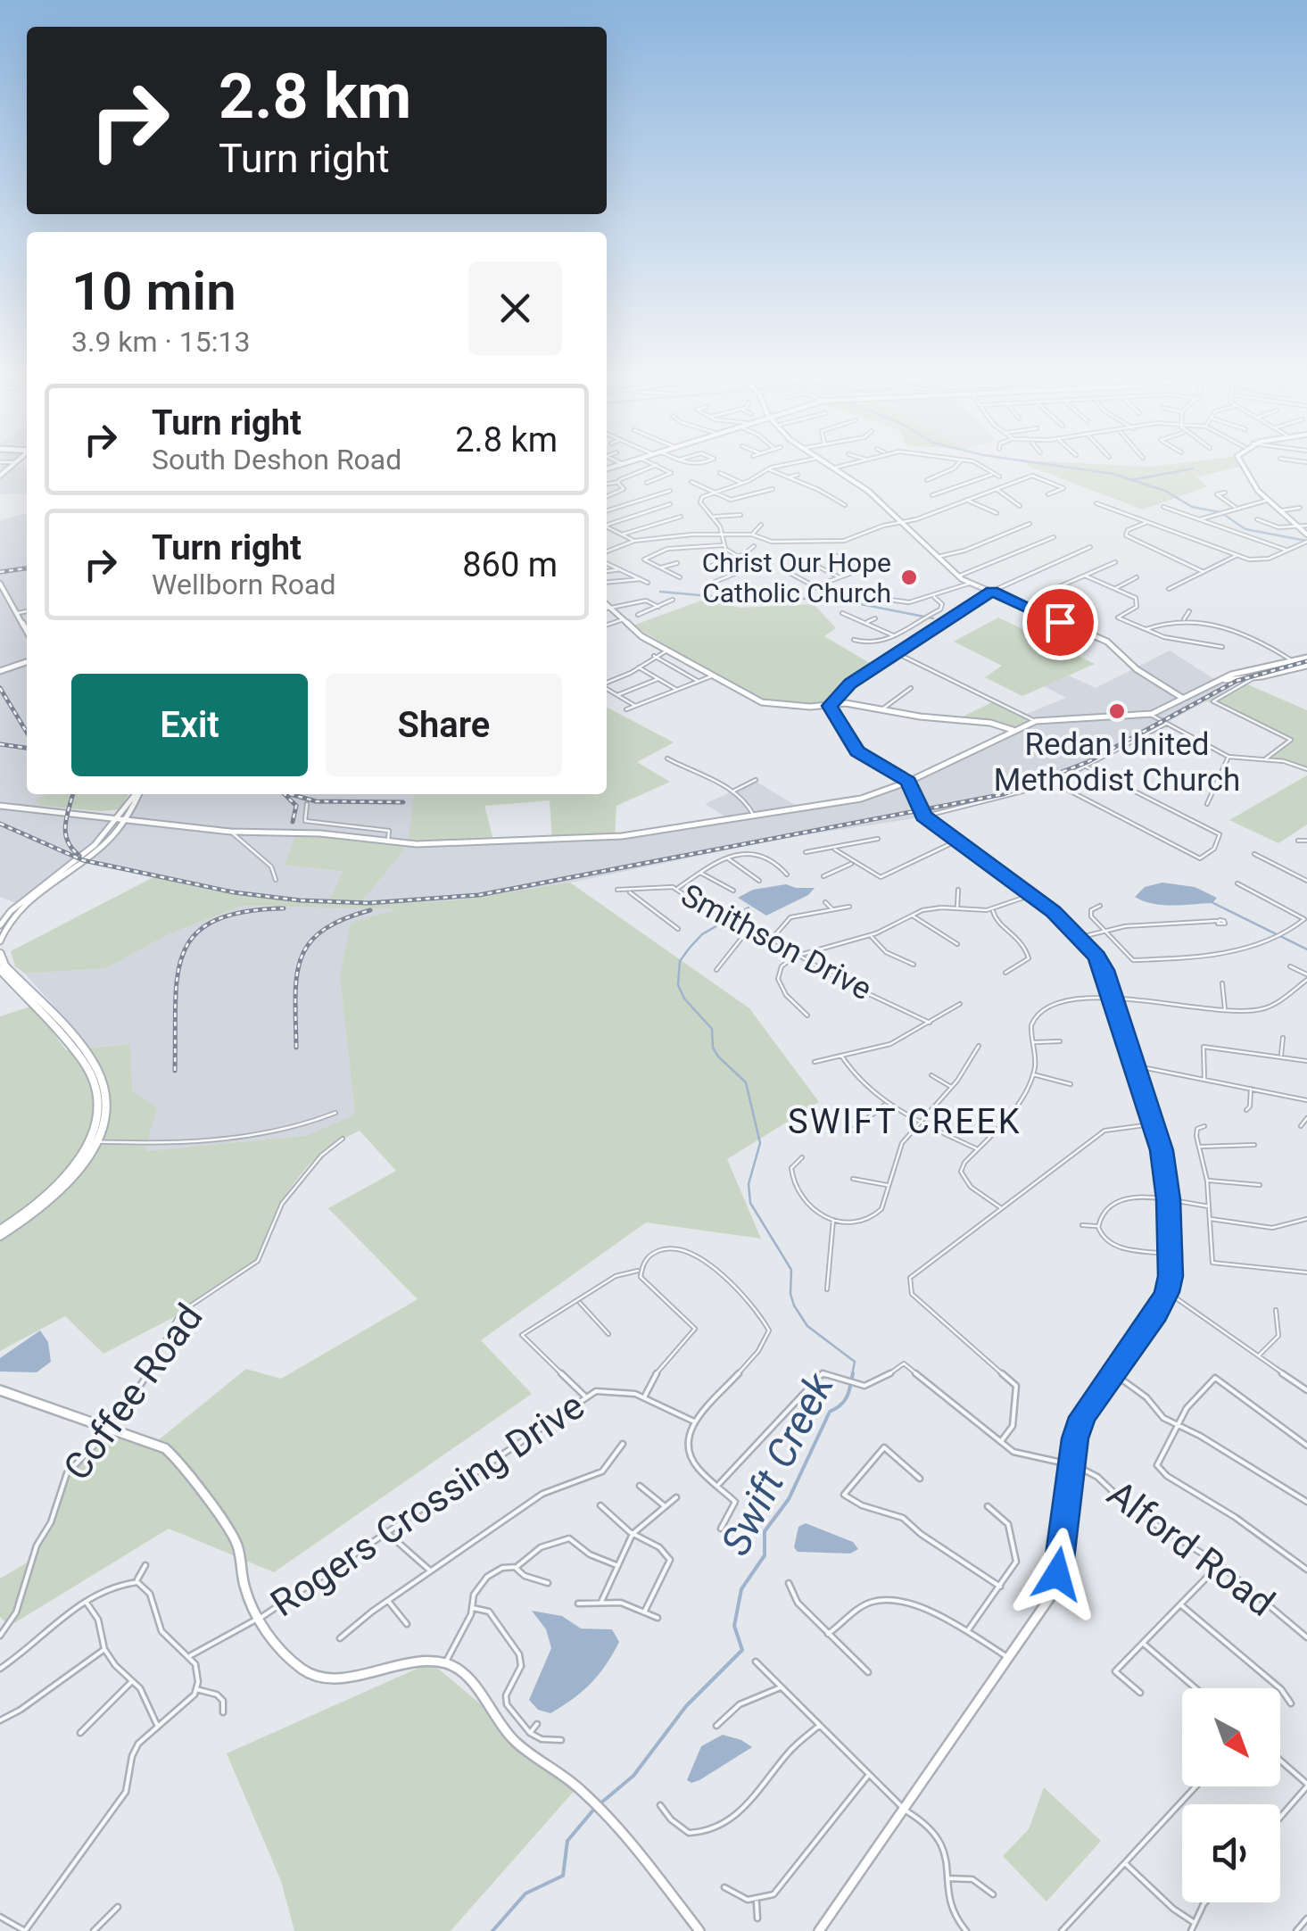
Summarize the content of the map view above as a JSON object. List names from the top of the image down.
{
  "streets": {
    "street": [
      "Smithson Drive",
      "Coffee Road",
      "Rogers Crossing Drive",
      "Alford Road"
    ]
  },
  "districts": ["SWIFT CREEK"],
  "water": ["Swift Creek"],
  "places": ["Christ Our Hope Catholic Church", "Redan United Methodist Church"],
  "north": "bottom right",
  "page": {
    "turn": ["2.8 km", "Turn right"],
    "heading": ["10 min", "3.9 km · 15:13"],
    "list": [
      {
        "name": "Turn right",
        "note": "South Deshon Road",
        "value": "2.8 km"
      },
      {
        "name": "Turn right",
        "note": "Wellborn Road",
        "value": "860 m"
      }
    ],
    "buttons": ["Exit", "Share"]
  }
}
